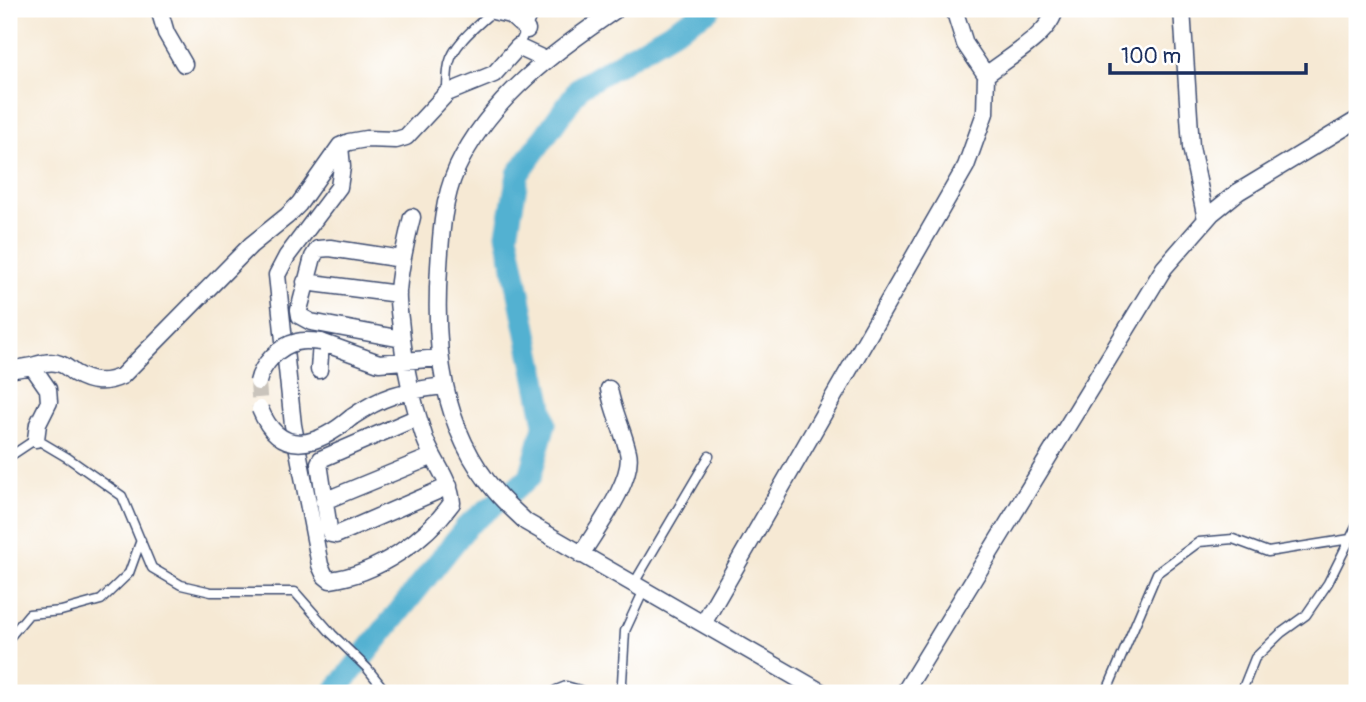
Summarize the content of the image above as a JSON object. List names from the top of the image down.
{
  "scale_bar": "100 m"
}
